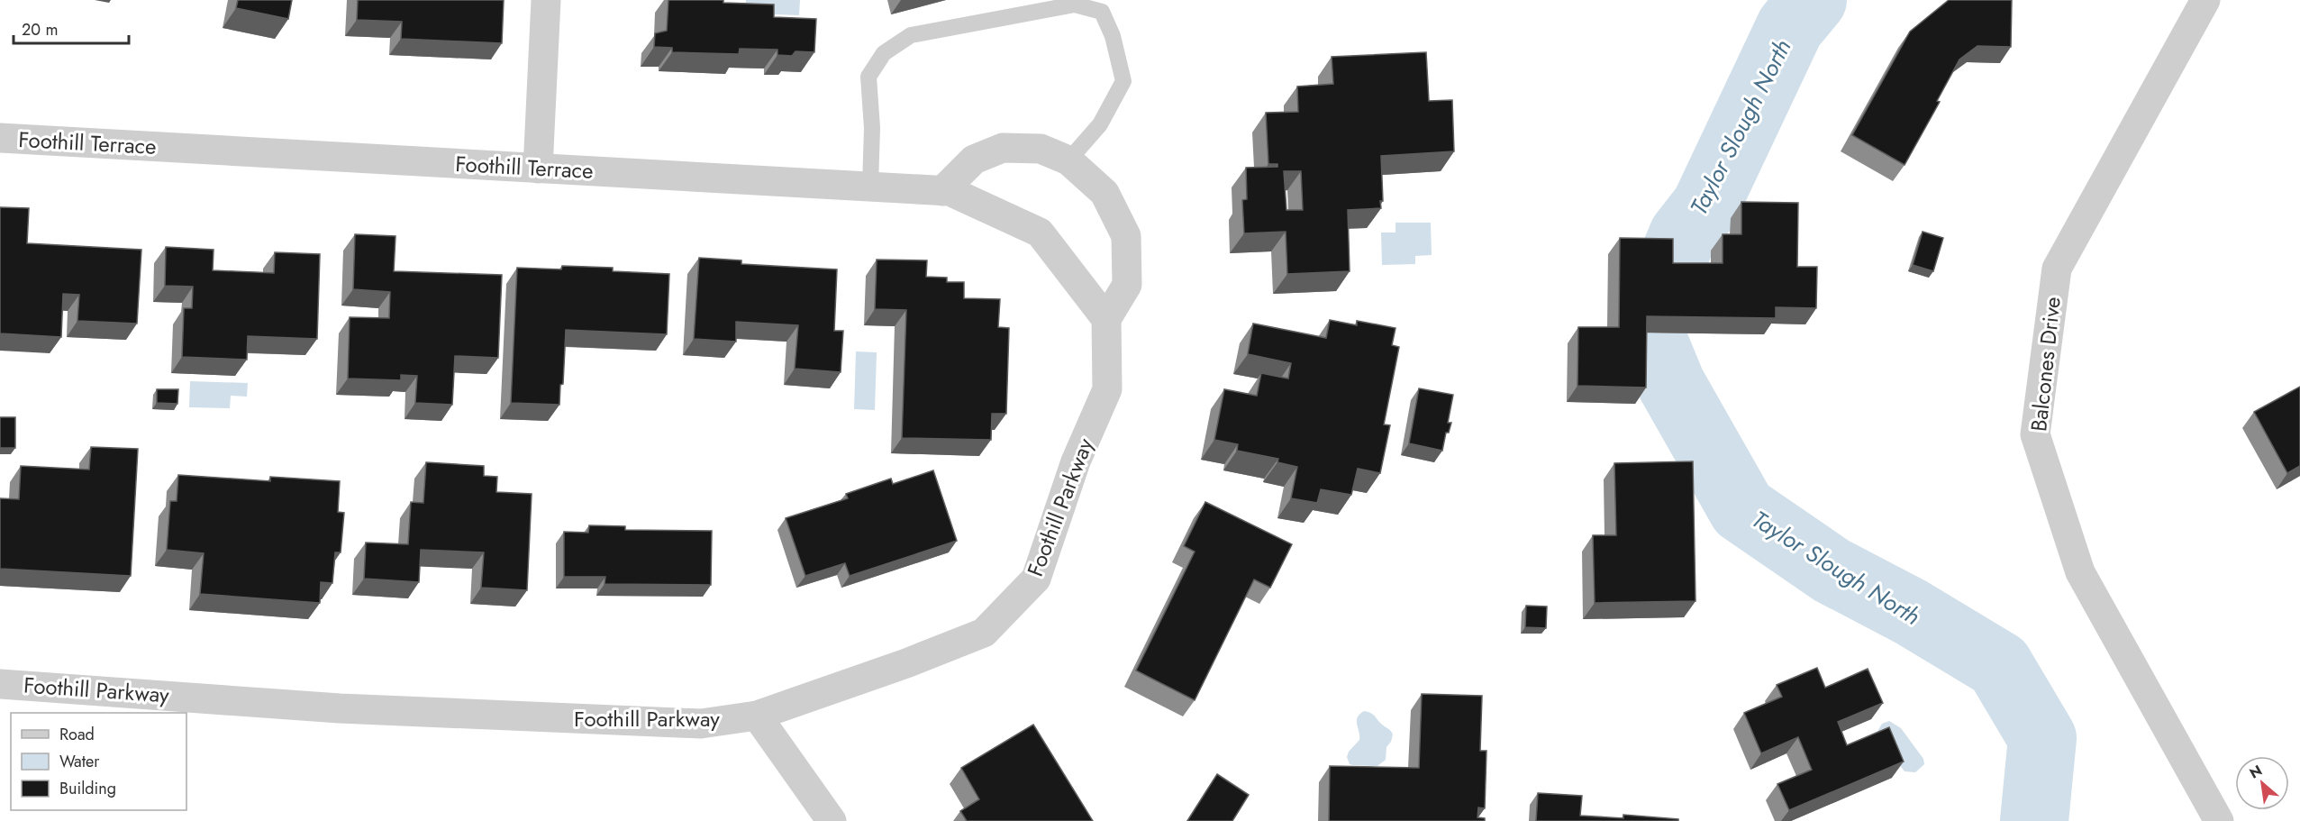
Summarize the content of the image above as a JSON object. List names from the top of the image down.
{
  "streets": {
    "street": ["Foothill Terrace", "Balcones Drive", "Foothill Parkway"]
  },
  "crossings": [
    ["Foothill Terrace", "Foothill Parkway"]
  ],
  "water": ["Taylor Slough North"],
  "legend": ["Road", "Water", "Building"],
  "scale_bar": "20 m",
  "north": "top left"
}
